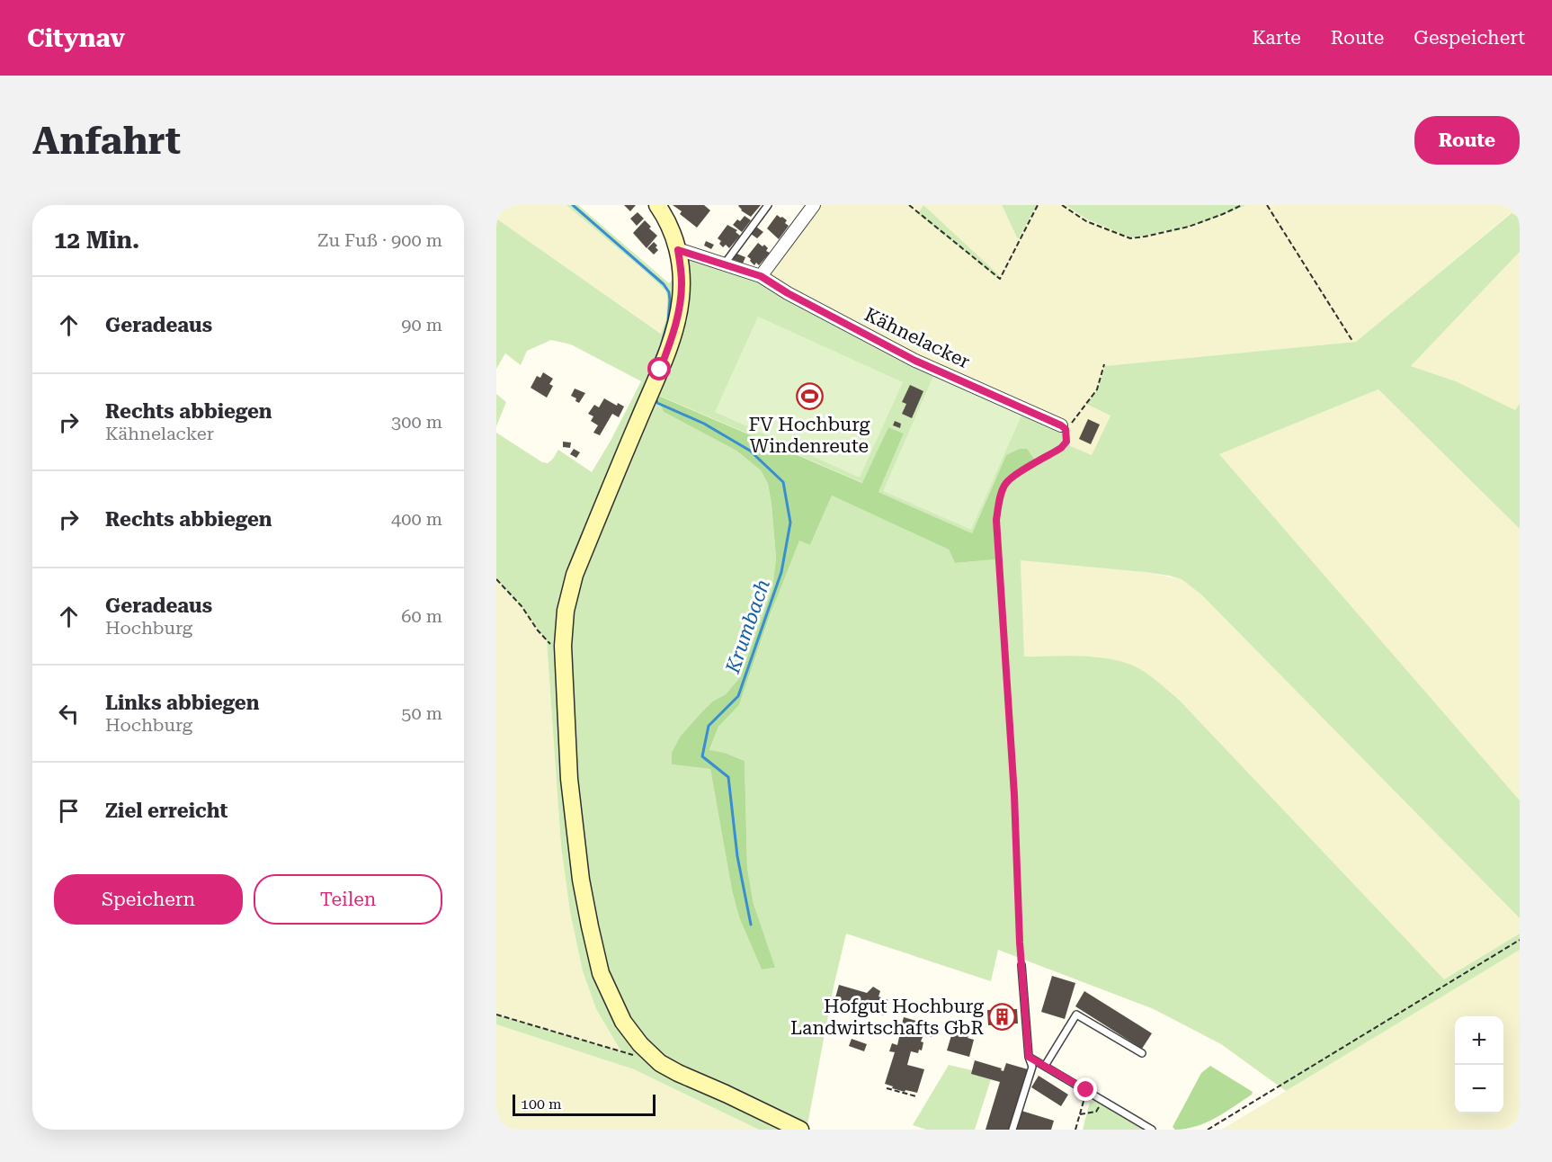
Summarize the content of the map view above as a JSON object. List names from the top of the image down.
{
  "streets": {
    "street": ["Kähnelacker"]
  },
  "water": ["Krumbach"],
  "places": {
    "sports": ["FV Hochburg Windenreute"],
    "building": ["Hofgut Hochburg Landwirtschafts GbR"]
  },
  "scale_bar": "100 m",
  "page": {
    "header": "Citynav",
    "nav": ["Karte", "Route", "Gespeichert"],
    "buttons": [
      "Route",
      ["Speichern", "Teilen"]
    ],
    "title": "Anfahrt",
    "heading": ["12 Min.", "Zu Fuß · 900 m"],
    "list": [
      ["Geradeaus", "90 m"],
      ["Rechts abbiegen", "Kähnelacker", "300 m"],
      ["Rechts abbiegen", "400 m"],
      ["Geradeaus", "Hochburg", "60 m"],
      ["Links abbiegen", "Hochburg", "50 m"],
      "Ziel erreicht"
    ],
    "map_buttons": ["+", "−"],
    "scale": "100 m"
  }
}
